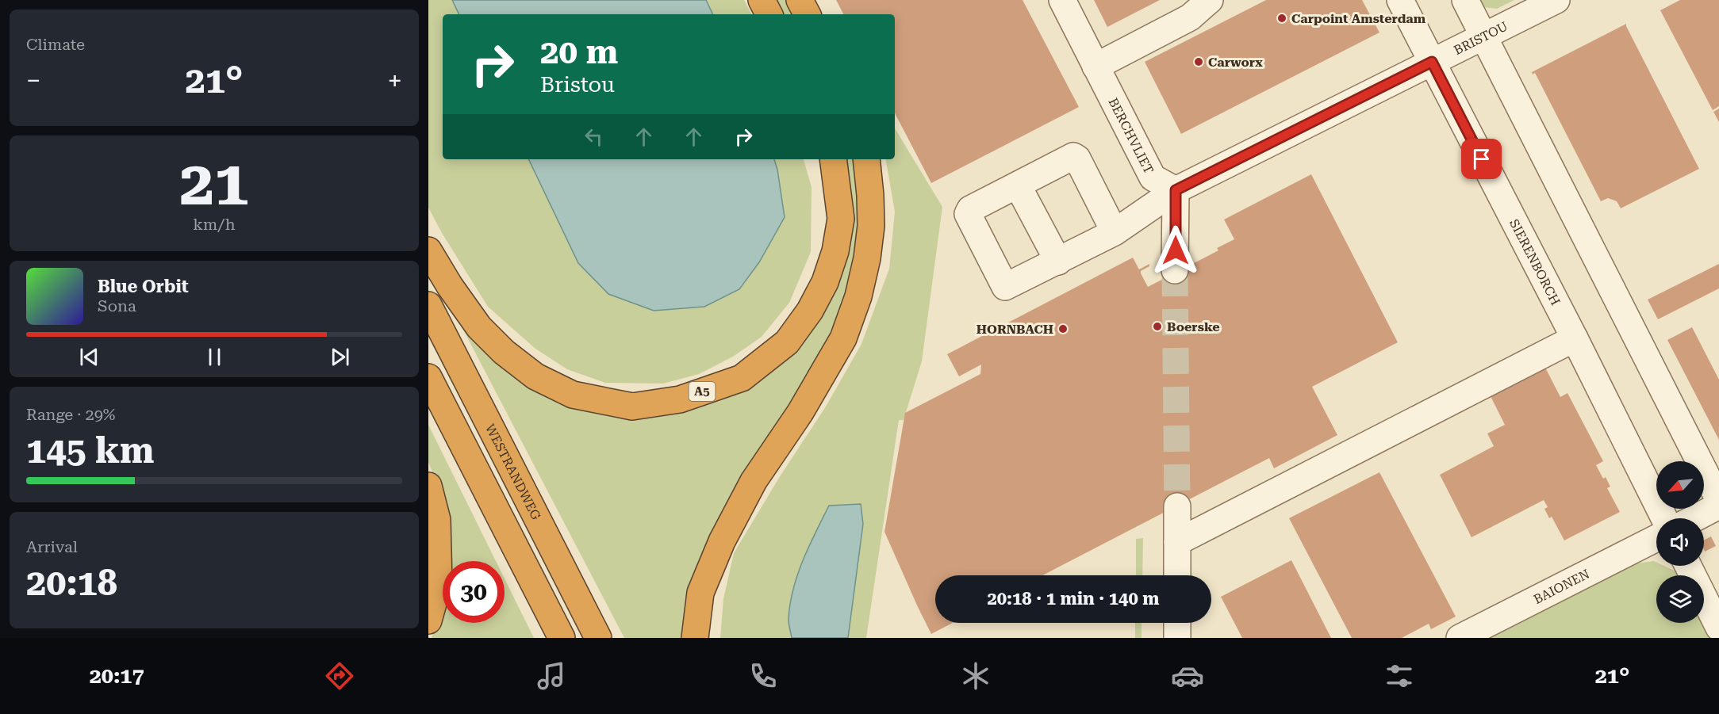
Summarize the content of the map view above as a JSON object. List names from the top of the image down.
{
  "streets": {
    "highway": ["A5", "WESTRANDWEG"],
    "street": [
      "BRISTOU",
      "BERCHVLIET",
      "SIERENBORCH",
      "BAIONEN"
    ]
  },
  "crossings": [
    ["BRISTOU", "BERCHVLIET"],
    ["BRISTOU", "SIERENBORCH"]
  ],
  "places": [
    "Carpoint Amsterdam",
    "Carworx",
    "Boerske",
    "HORNBACH"
  ],
  "north": "bottom left",
  "page": {
    "tile": [
      "Climate",
      ["21", "km/h"],
      ["Range · 29%", "145 km"],
      ["Arrival", "20:18"]
    ],
    "turn": ["20 m", "Bristou"],
    "heat": ["−", "21°", "+"],
    "song": ["Blue Orbit", "Sona"],
    "limit": "30",
    "trip": "20:18 · 1 min · 140 m",
    "tabs": ["20:17", "21°"]
  }
}
